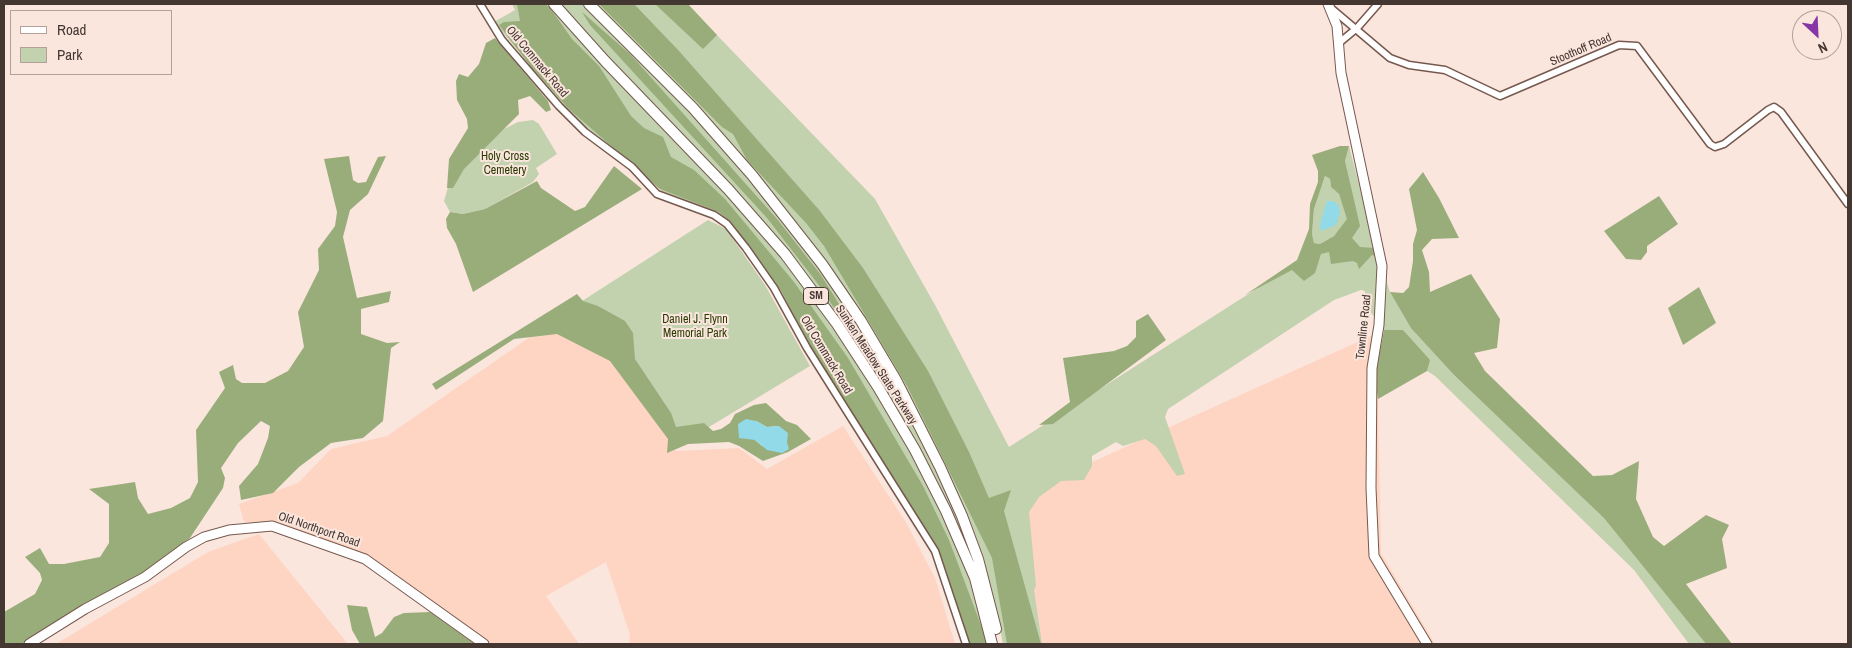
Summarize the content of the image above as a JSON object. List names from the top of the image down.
{
  "streets": {
    "highway": ["SM", "Sunken Meadow State Parkway"],
    "main road": ["Townline Road", "Old Northport Road"],
    "street": ["Stoothoff Road", "Old Commack Road"]
  },
  "crossings": [
    ["Stoothoff Road", "Townline Road"]
  ],
  "parks": ["Holy Cross Cemetery", "Daniel J. Flynn Memorial Park"],
  "legend": ["Road", "Park"],
  "north": "bottom right"
}
